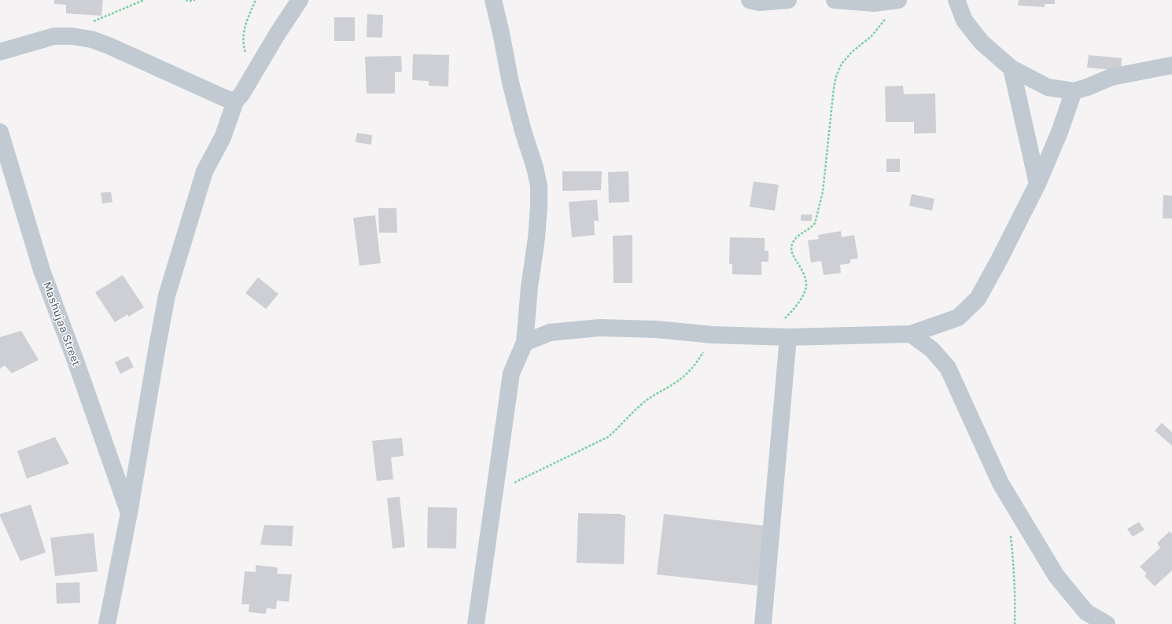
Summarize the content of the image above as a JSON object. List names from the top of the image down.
{
  "streets": {
    "street": ["Mashujaa Street"]
  }
}
